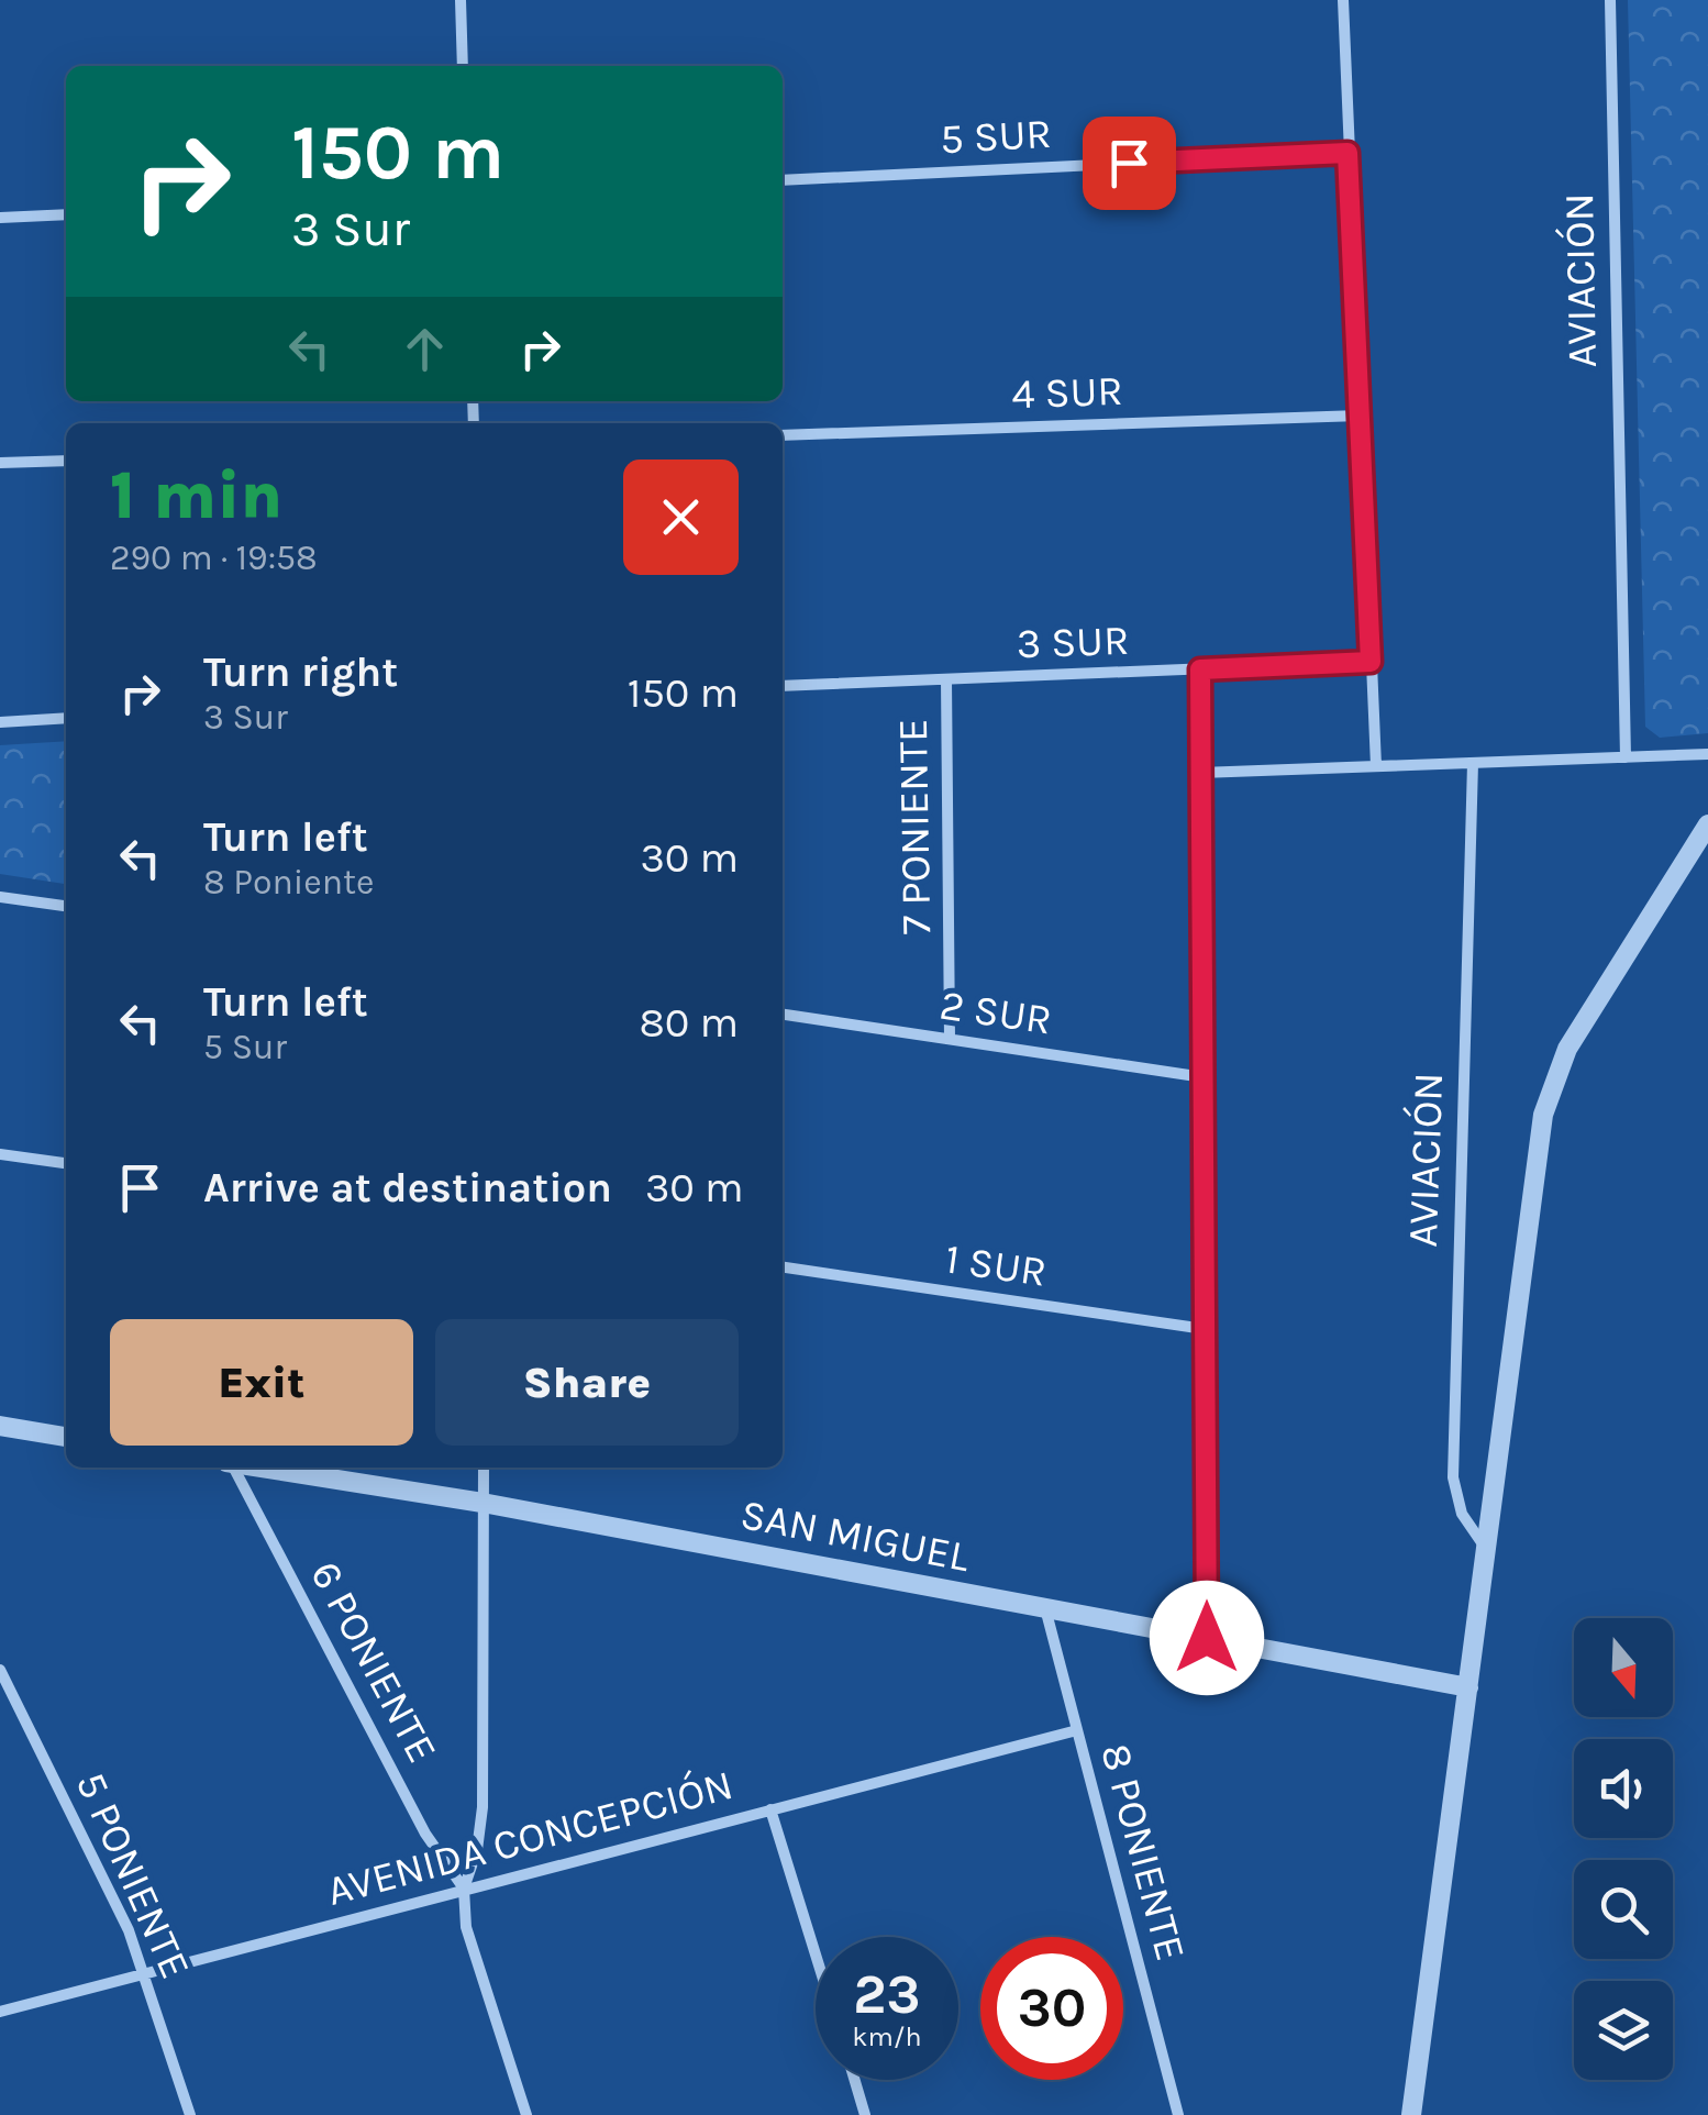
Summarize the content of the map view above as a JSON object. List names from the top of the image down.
{
  "streets": {
    "street": [
      "5 SUR",
      "AVIACIÓN",
      "4 SUR",
      "3 SUR",
      "7 PONIENTE",
      "2 SUR",
      "1 SUR",
      "SAN MIGUEL",
      "6 PONIENTE",
      "AVENIDA CONCEPCIÓN",
      "8 PONIENTE",
      "5 PONIENTE"
    ]
  },
  "crossings": [
    ["3 SUR", "7 PONIENTE"],
    ["7 PONIENTE", "2 SUR"],
    ["SAN MIGUEL", "6 PONIENTE"],
    ["SAN MIGUEL", "8 PONIENTE"],
    ["6 PONIENTE", "AVENIDA CONCEPCIÓN"],
    ["AVENIDA CONCEPCIÓN", "8 PONIENTE"],
    ["AVENIDA CONCEPCIÓN", "5 PONIENTE"]
  ],
  "north": "bottom",
  "page": {
    "turn": ["150 m", "3 Sur"],
    "heading": ["1 min", "290 m · 19:58"],
    "list": [
      {
        "name": "Turn right",
        "note": "3 Sur",
        "value": "150 m"
      },
      {
        "name": "Turn left",
        "note": "8 Poniente",
        "value": "30 m"
      },
      {
        "name": "Turn left",
        "note": "5 Sur",
        "value": "80 m"
      },
      {
        "name": "Arrive at destination",
        "value": "30 m"
      }
    ],
    "buttons": ["Exit", "Share"],
    "speed": "23 km/h",
    "limit": "30"
  }
}
